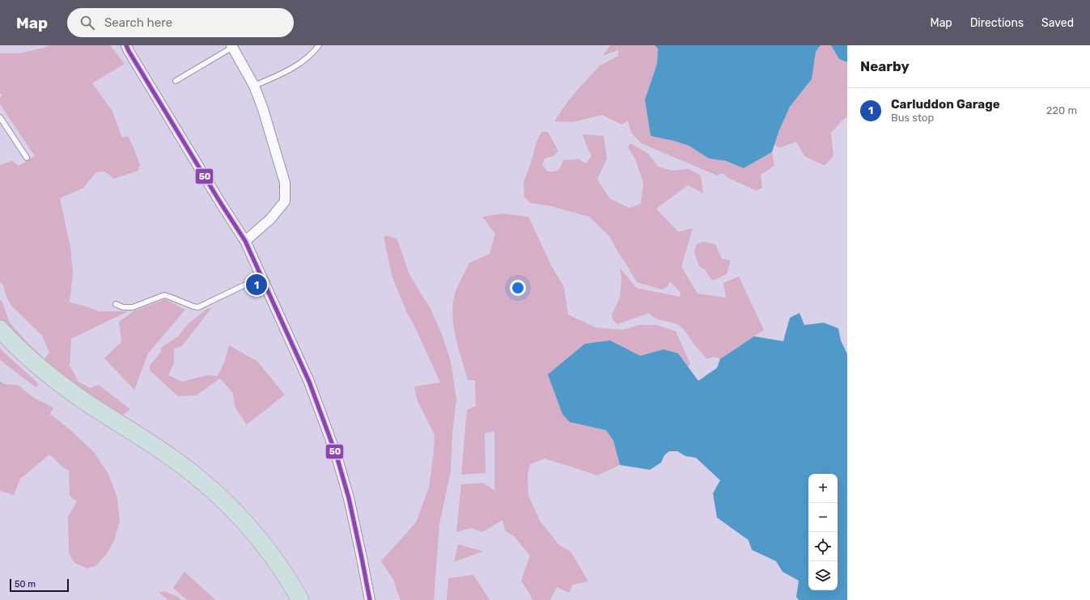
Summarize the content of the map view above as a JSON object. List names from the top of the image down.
{
  "lines": ["transit line 50"],
  "scale_bar": "50 m",
  "page": {
    "header": "Map",
    "search": "Search here",
    "nav": ["Map", "Directions", "Saved"],
    "heading": "Nearby",
    "list": [
      {
        "mark": "1",
        "name": "Carluddon Garage",
        "note": "Bus stop",
        "value": "220 m"
      }
    ],
    "pins": "1",
    "map_buttons": ["+", "−"],
    "scale": "50 m"
  }
}
